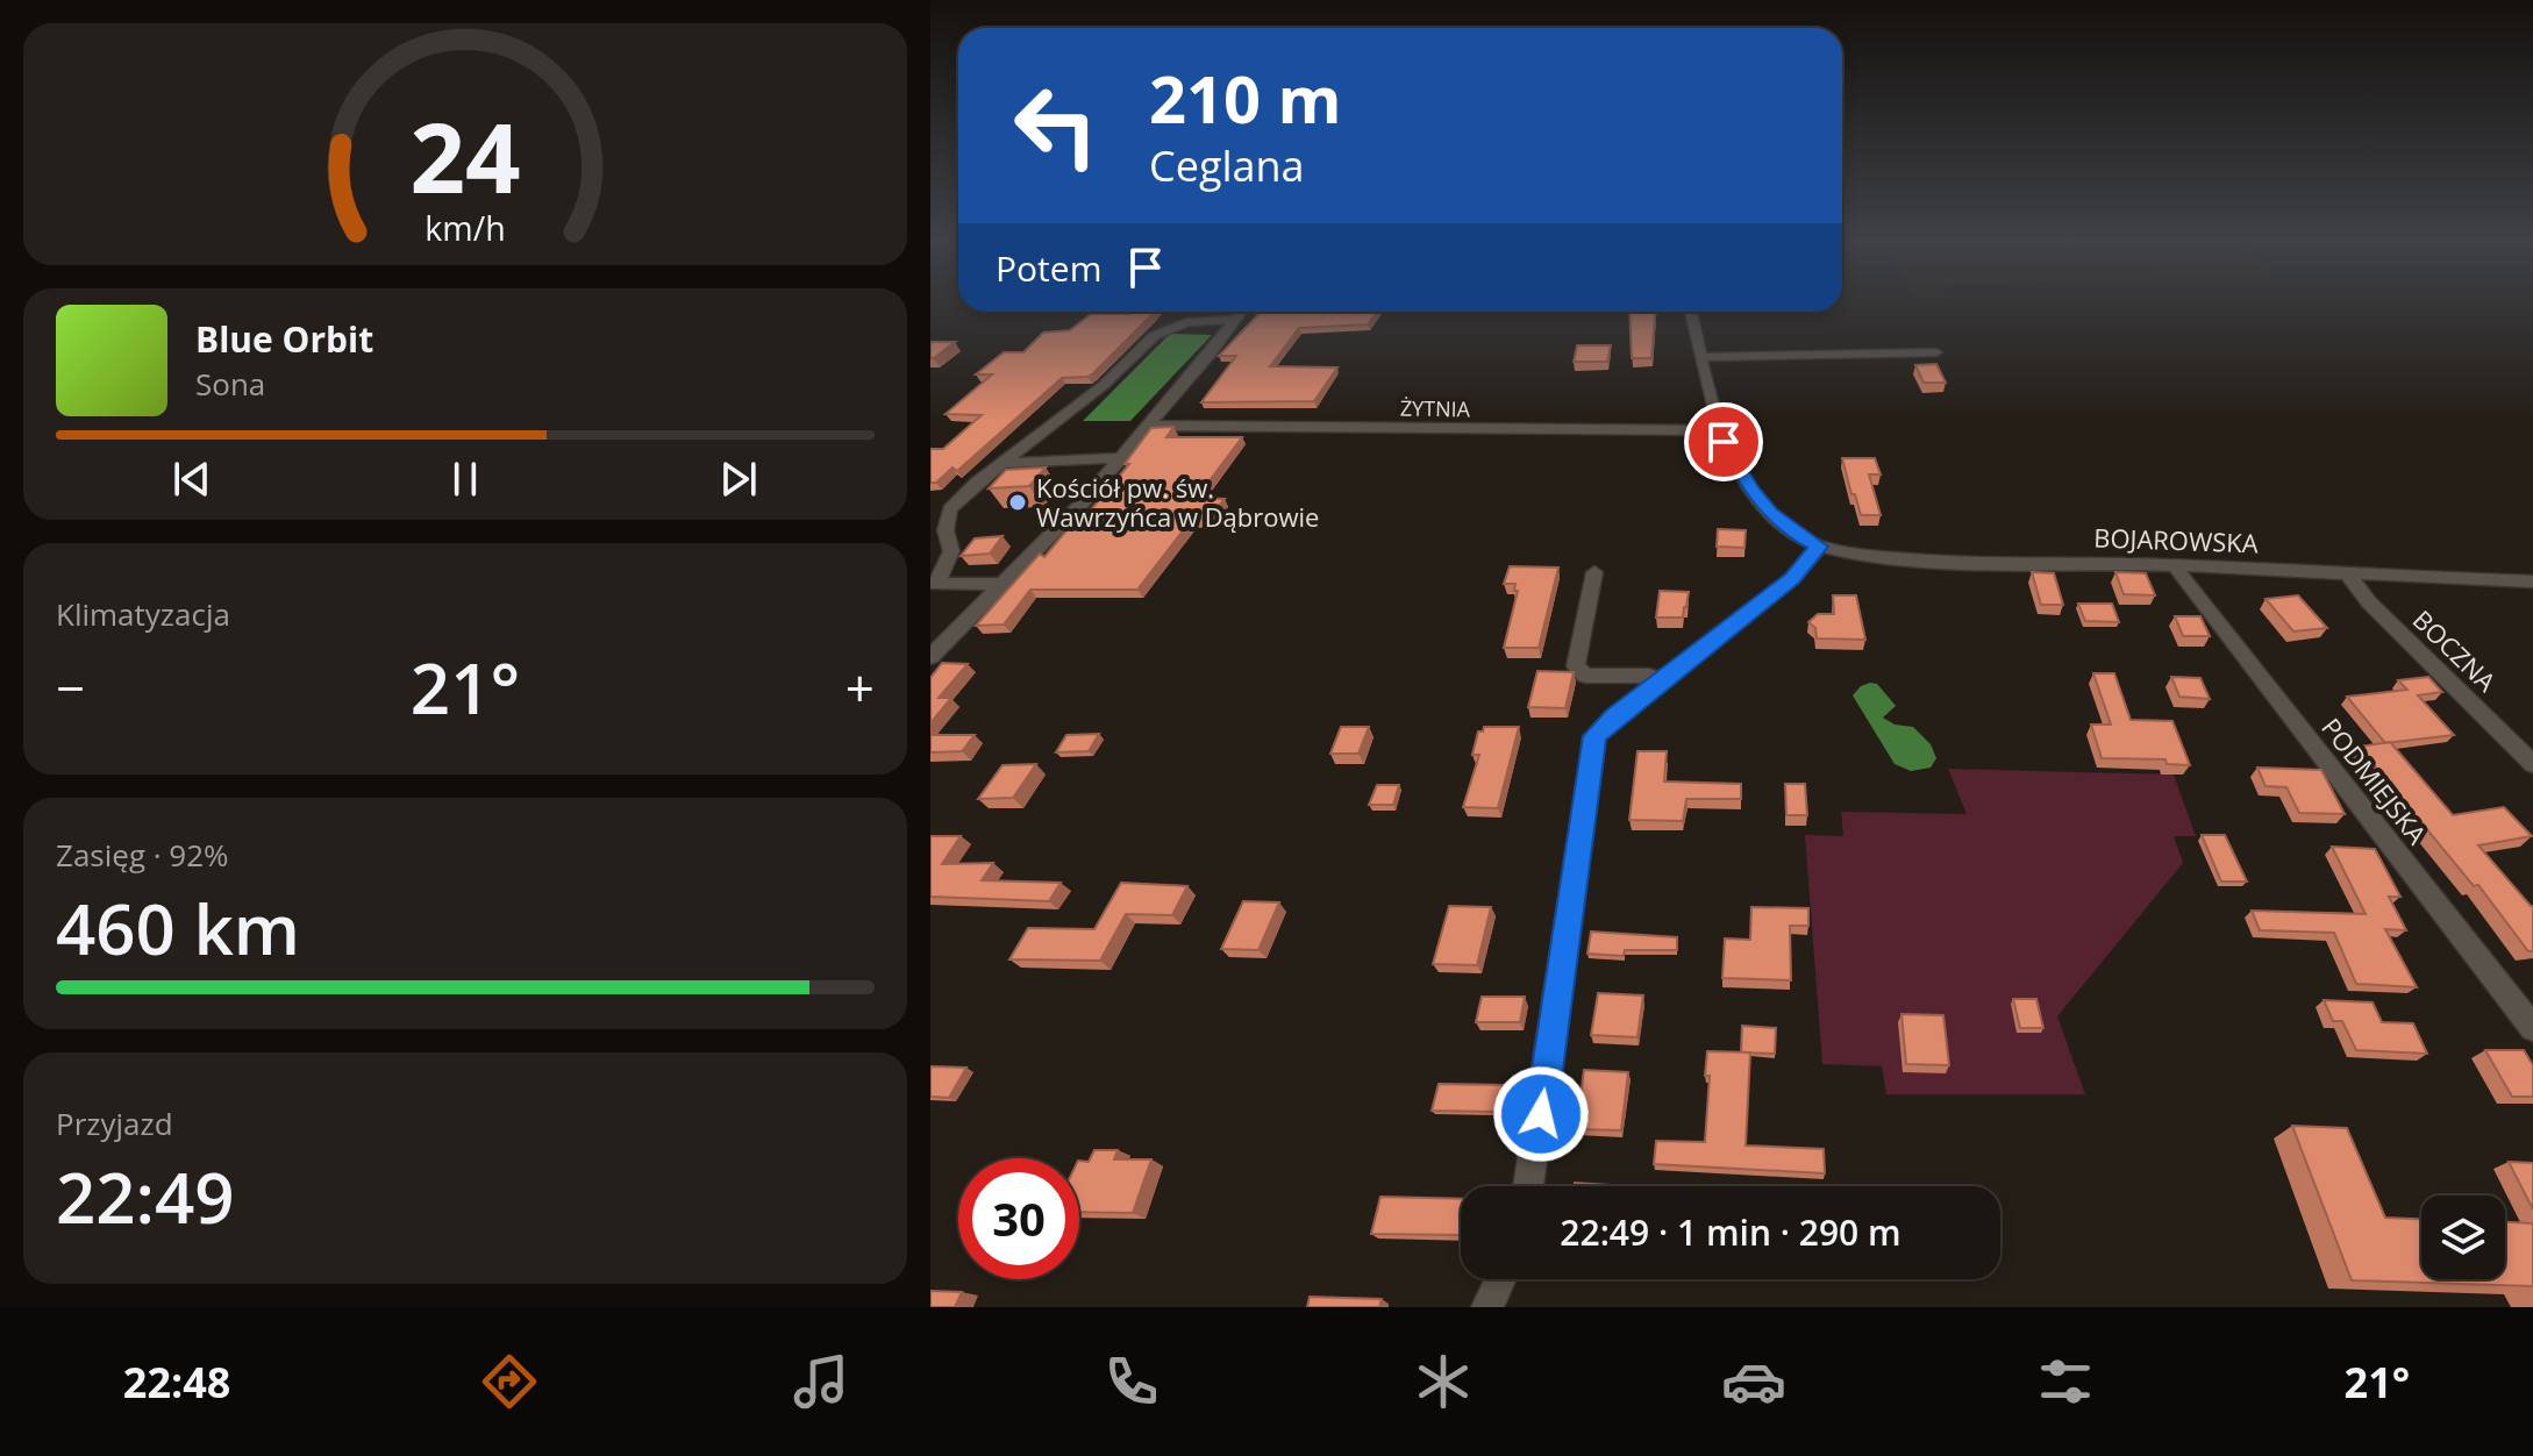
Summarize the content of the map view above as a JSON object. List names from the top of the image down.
{
  "streets": {
    "street": [
      "ŻYTNIA",
      "BOJAROWSKA",
      "BOCZNA",
      "PODMIEJSKA"
    ]
  },
  "crossings": [
    ["BOJAROWSKA", "BOCZNA"],
    ["BOJAROWSKA", "PODMIEJSKA"]
  ],
  "places": ["Kościół pw. św. Wawrzyńca w Dąbrowie"],
  "page": {
    "turn": ["210 m", "Ceglana"],
    "then": "Potem",
    "song": ["Blue Orbit", "Sona"],
    "tile": [
      "Klimatyzacja",
      ["Zasięg · 92%", "460 km"],
      ["Przyjazd", "22:49"]
    ],
    "heat": ["−", "21°", "+"],
    "limit": "30",
    "trip": "22:49 · 1 min · 290 m",
    "tabs": ["22:48", "21°"],
    "gauge": ["24", "km/h"]
  }
}
